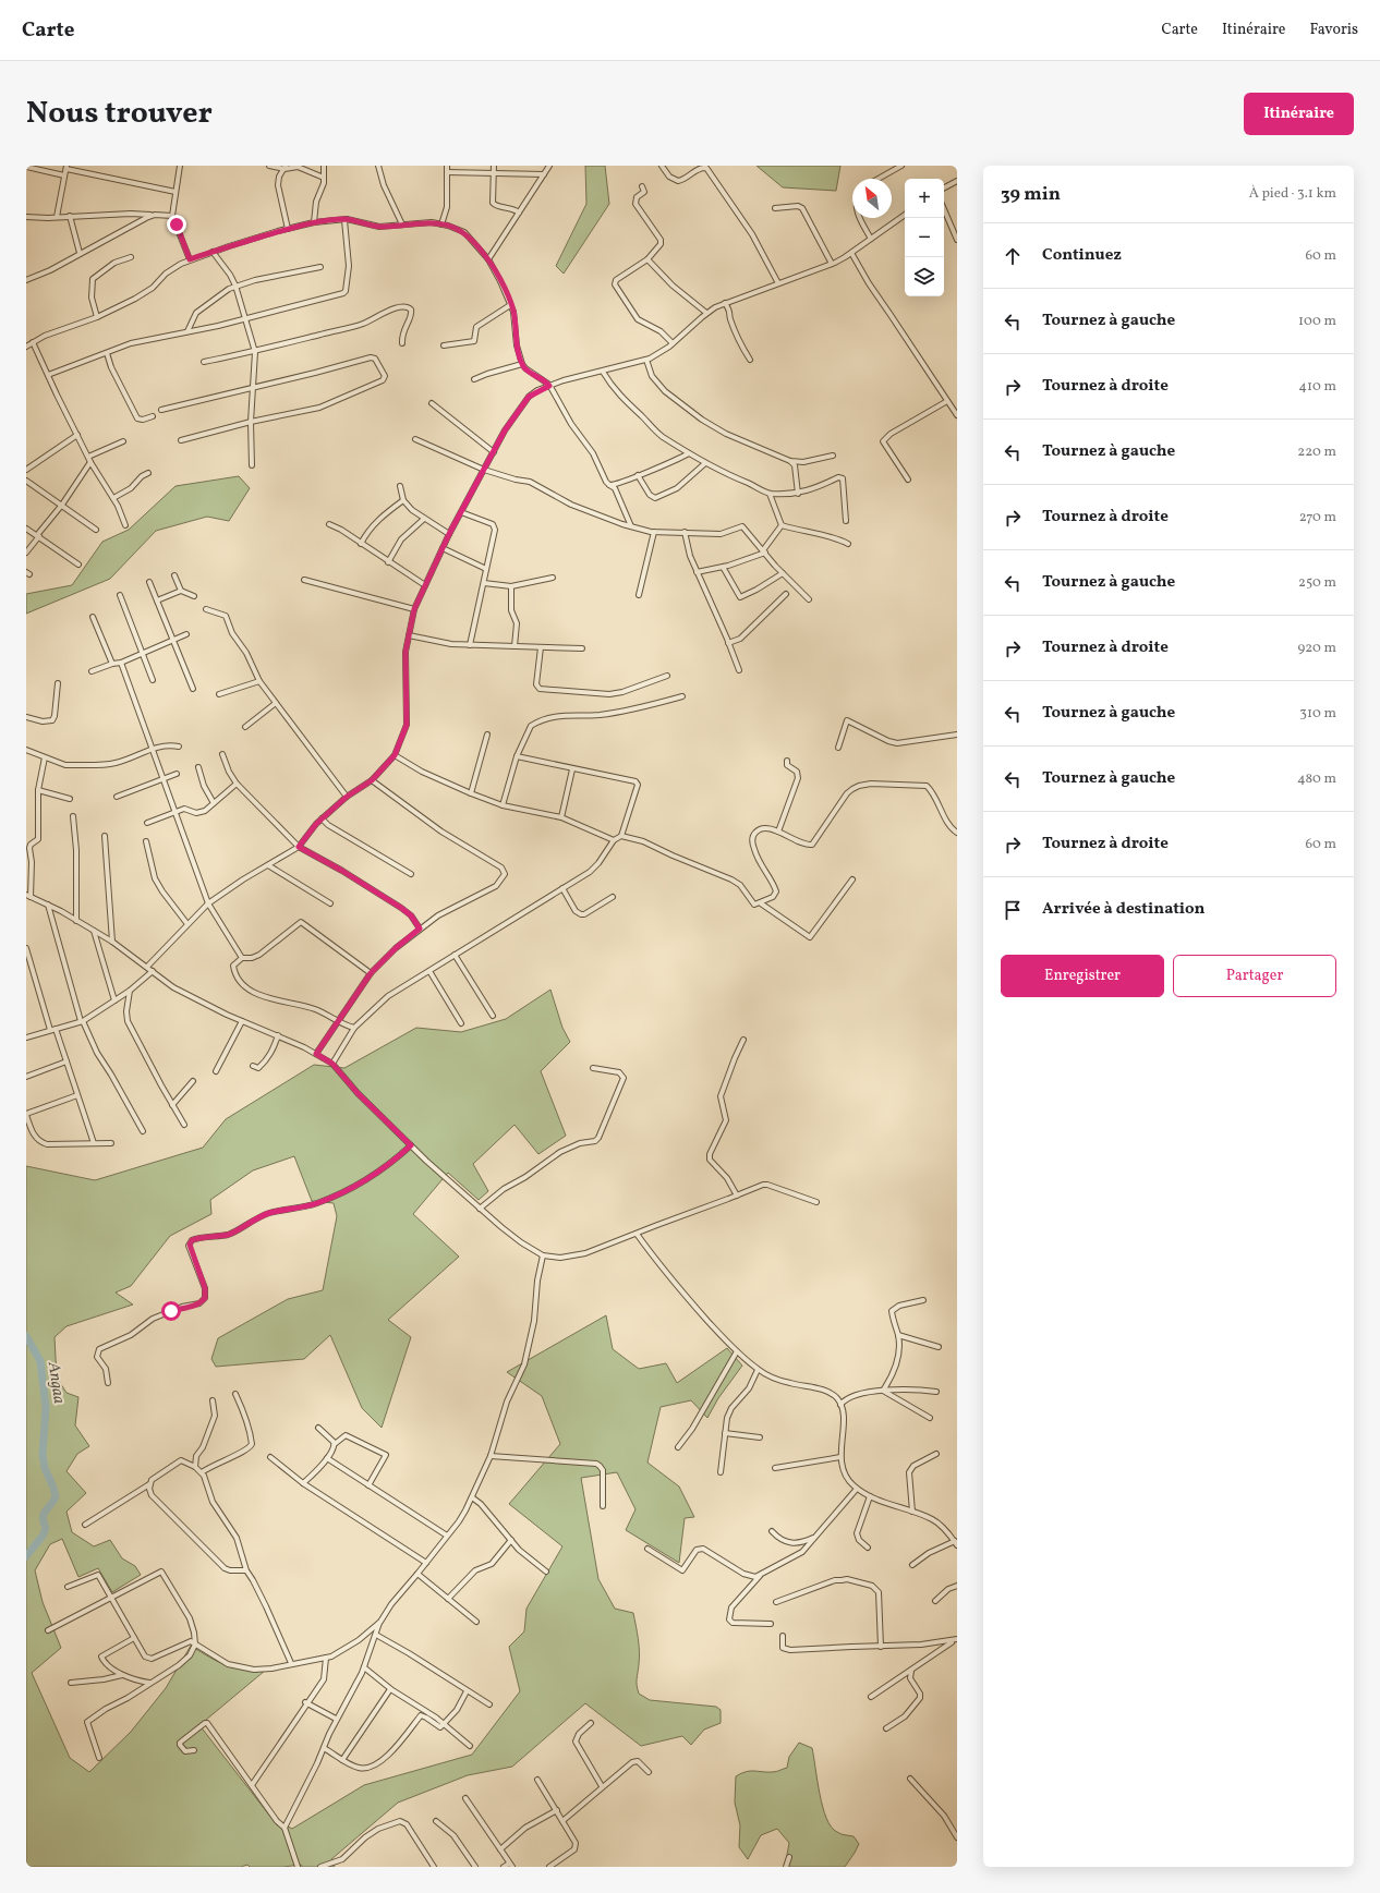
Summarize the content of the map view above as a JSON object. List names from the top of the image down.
{
  "water": ["Angaa"],
  "north": "top left",
  "page": {
    "header": "Carte",
    "nav": ["Carte", "Itinéraire", "Favoris"],
    "title": "Nous trouver",
    "buttons": [
      "Itinéraire",
      ["Enregistrer", "Partager"]
    ],
    "heading": ["39 min", "À pied · 3.1 km"],
    "map_buttons": ["+", "−"],
    "list": [
      ["Continuez", "60 m"],
      ["Tournez à gauche", "100 m"],
      ["Tournez à droite", "410 m"],
      ["Tournez à gauche", "220 m"],
      ["Tournez à droite", "270 m"],
      ["Tournez à gauche", "250 m"],
      ["Tournez à droite", "920 m"],
      ["Tournez à gauche", "310 m"],
      ["Tournez à gauche", "480 m"],
      ["Tournez à droite", "60 m"],
      "Arrivée à destination"
    ]
  }
}
